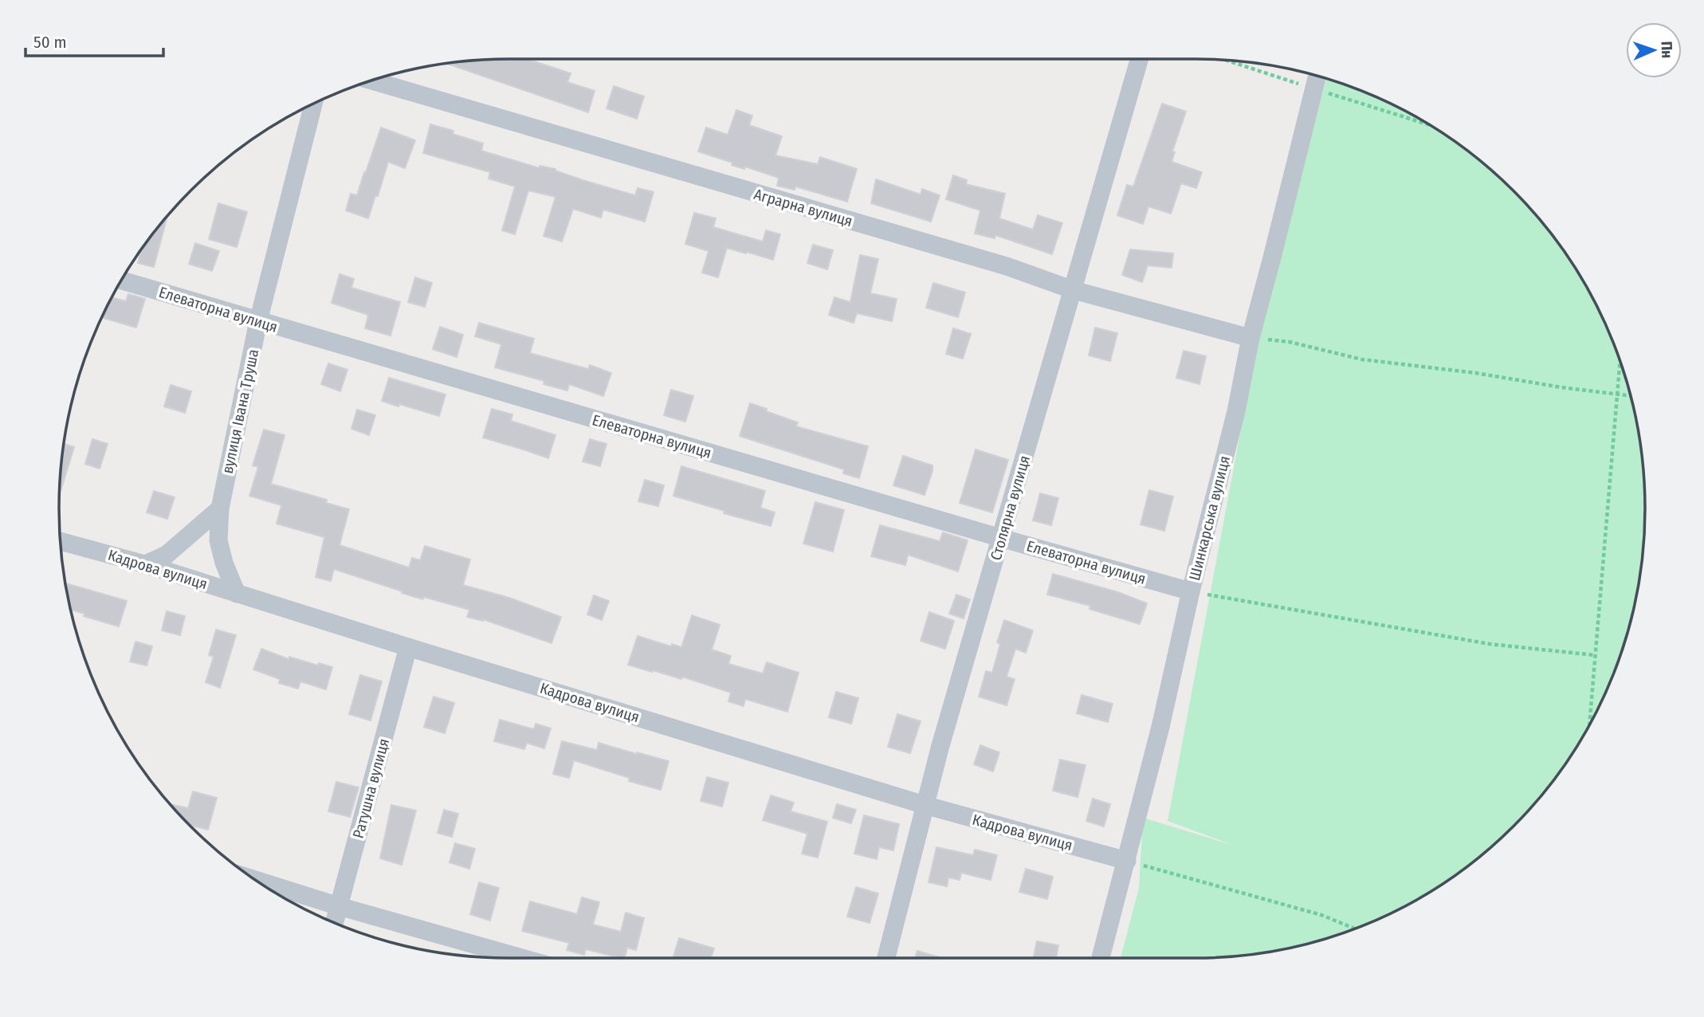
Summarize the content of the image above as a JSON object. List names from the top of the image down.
{
  "streets": {
    "street": [
      "Аграрна вулиця",
      "Елеваторна вулиця",
      "вулиця Івана Труша",
      "Столярна вулиця",
      "Шинкарська вулиця",
      "Кадрова вулиця",
      "Ратушна вулиця"
    ]
  },
  "crossings": [
    ["Аграрна вулиця", "Столярна вулиця"],
    ["Аграрна вулиця", "Шинкарська вулиця"],
    ["Елеваторна вулиця", "вулиця Івана Труша"],
    ["Елеваторна вулиця", "Столярна вулиця"],
    ["Елеваторна вулиця", "Шинкарська вулиця"],
    ["вулиця Івана Труша", "Кадрова вулиця"],
    ["Столярна вулиця", "Кадрова вулиця"],
    ["Шинкарська вулиця", "Кадрова вулиця"],
    ["Кадрова вулиця", "Ратушна вулиця"]
  ],
  "scale_bar": "50 m",
  "north": "right"
}
